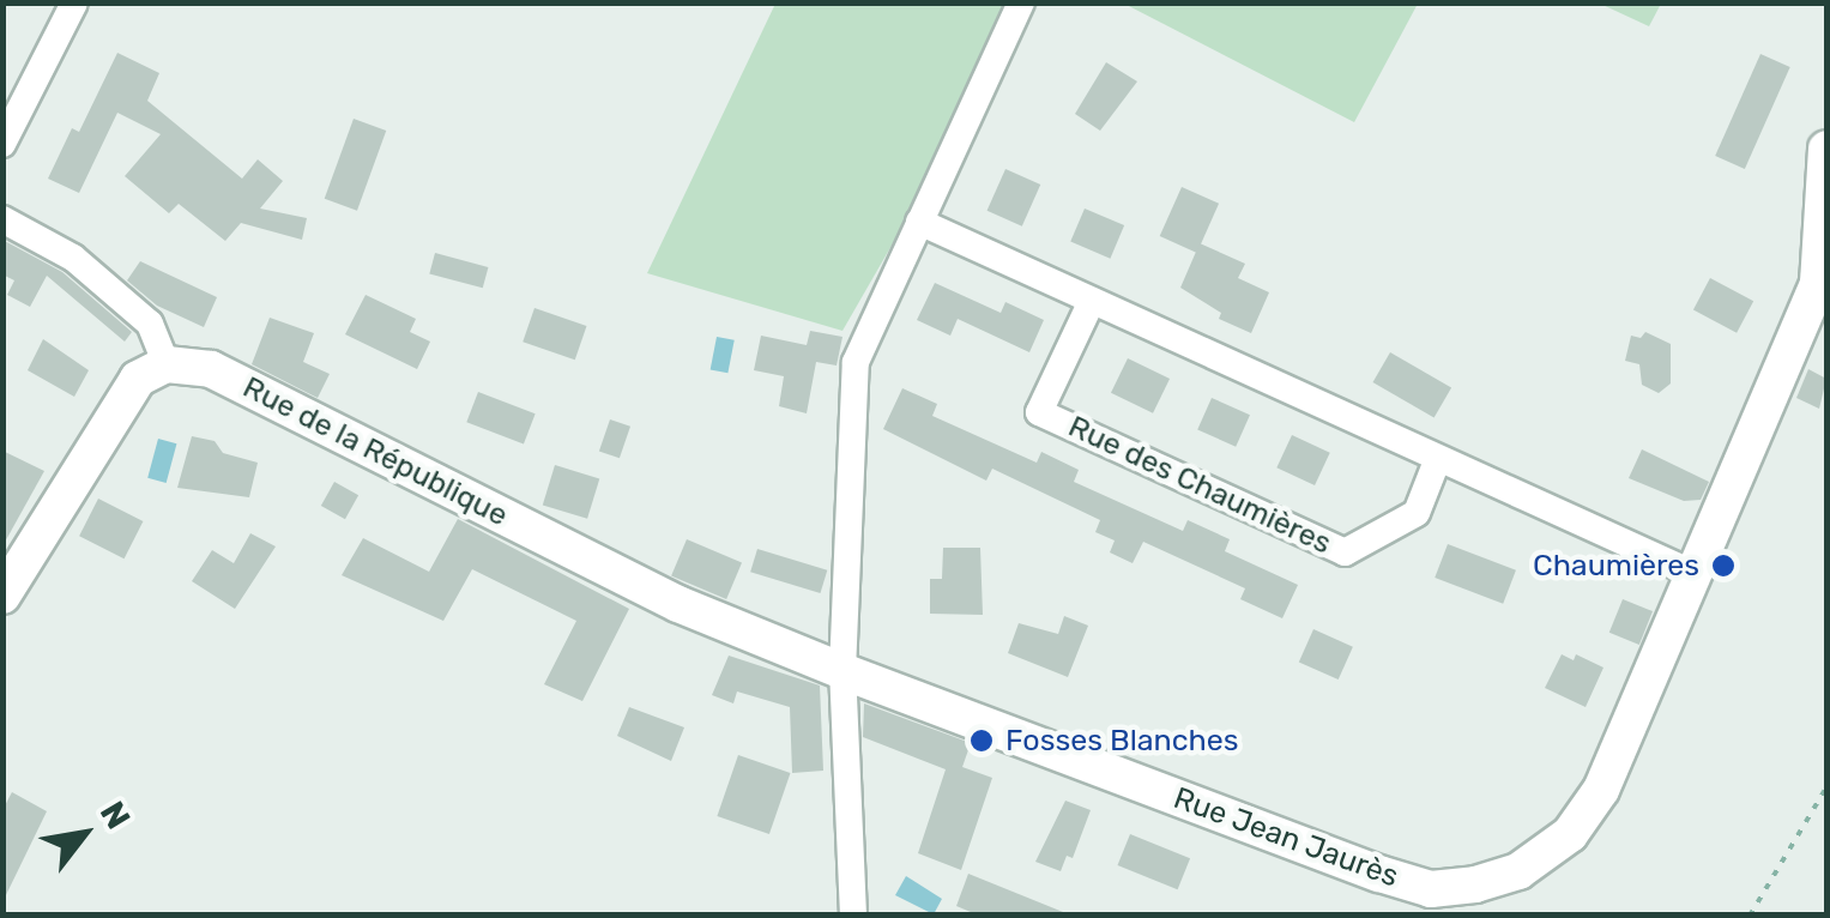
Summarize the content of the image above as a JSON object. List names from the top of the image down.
{
  "streets": {
    "street": ["Rue de la République", "Rue des Chaumières", "Rue Jean Jaurès"]
  },
  "crossings": [
    ["Rue de la République", "Rue Jean Jaurès"]
  ],
  "places": ["Chaumières", "Fosses Blanches"],
  "north": "top right"
}
